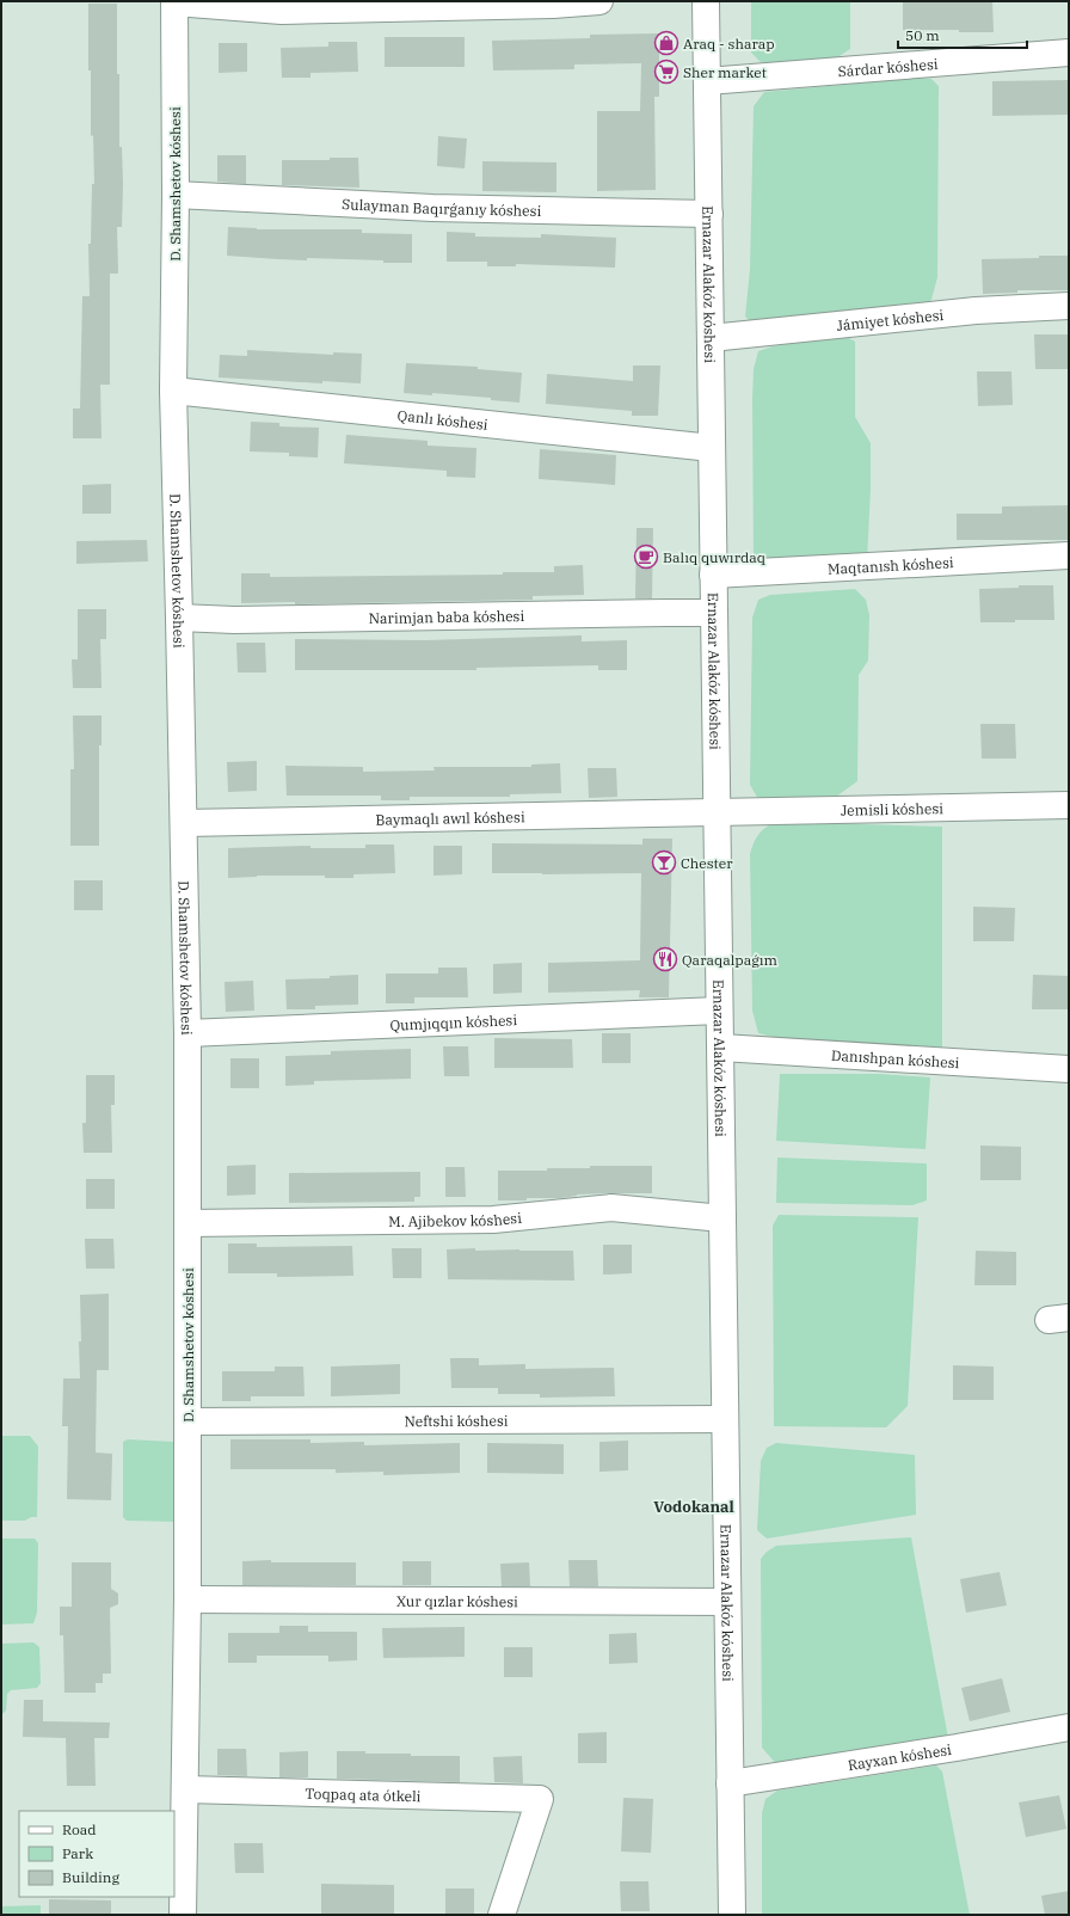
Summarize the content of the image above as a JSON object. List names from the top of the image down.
{
  "streets": {
    "street": [
      "Sárdar kóshesi",
      "D. Shamshetov kóshesi",
      "Sulayman Baqırǵanıy kóshesi",
      "Ernazar Alakóz kóshesi",
      "Jámiyet kóshesi",
      "Qanlı kóshesi",
      "Maqtanısh kóshesi",
      "Narimjan baba kóshesi",
      "Jemisli kóshesi",
      "Baymaqlı awıl kóshesi",
      "Qumjıqqın kóshesi",
      "Danıshpan kóshesi",
      "M. Ajibekov kóshesi",
      "Neftshi kóshesi",
      "Xur qızlar kóshesi",
      "Rayxan kóshesi",
      "Toqpaq ata ótkeli"
    ]
  },
  "crossings": [
    ["Sárdar kóshesi", "Ernazar Alakóz kóshesi"],
    ["D. Shamshetov kóshesi", "Sulayman Baqırǵanıy kóshesi"],
    ["D. Shamshetov kóshesi", "Qanlı kóshesi"],
    ["D. Shamshetov kóshesi", "Narimjan baba kóshesi"],
    ["D. Shamshetov kóshesi", "Baymaqlı awıl kóshesi"],
    ["D. Shamshetov kóshesi", "Qumjıqqın kóshesi"],
    ["D. Shamshetov kóshesi", "M. Ajibekov kóshesi"],
    ["D. Shamshetov kóshesi", "Neftshi kóshesi"],
    ["D. Shamshetov kóshesi", "Xur qızlar kóshesi"],
    ["D. Shamshetov kóshesi", "Toqpaq ata ótkeli"],
    ["Sulayman Baqırǵanıy kóshesi", "Ernazar Alakóz kóshesi"],
    ["Ernazar Alakóz kóshesi", "Jámiyet kóshesi"],
    ["Ernazar Alakóz kóshesi", "Qanlı kóshesi"],
    ["Ernazar Alakóz kóshesi", "Maqtanısh kóshesi"],
    ["Ernazar Alakóz kóshesi", "Narimjan baba kóshesi"],
    ["Ernazar Alakóz kóshesi", "Jemisli kóshesi"],
    ["Ernazar Alakóz kóshesi", "Baymaqlı awıl kóshesi"],
    ["Ernazar Alakóz kóshesi", "Qumjıqqın kóshesi"],
    ["Ernazar Alakóz kóshesi", "Danıshpan kóshesi"],
    ["Ernazar Alakóz kóshesi", "M. Ajibekov kóshesi"],
    ["Ernazar Alakóz kóshesi", "Neftshi kóshesi"],
    ["Ernazar Alakóz kóshesi", "Xur qızlar kóshesi"],
    ["Ernazar Alakóz kóshesi", "Rayxan kóshesi"],
    ["Jemisli kóshesi", "Baymaqlı awıl kóshesi"]
  ],
  "districts": ["Vodokanal"],
  "places": {
    "shop": ["Araq - sharap"],
    "supermarket": ["Sher market"],
    "cafe": ["Balıq quwırdaq"],
    "bar": ["Chester"],
    "restaurant": ["Qaraqalpaǵım"]
  },
  "legend": ["Road", "Park", "Building"],
  "scale_bar": "50 m"
}
